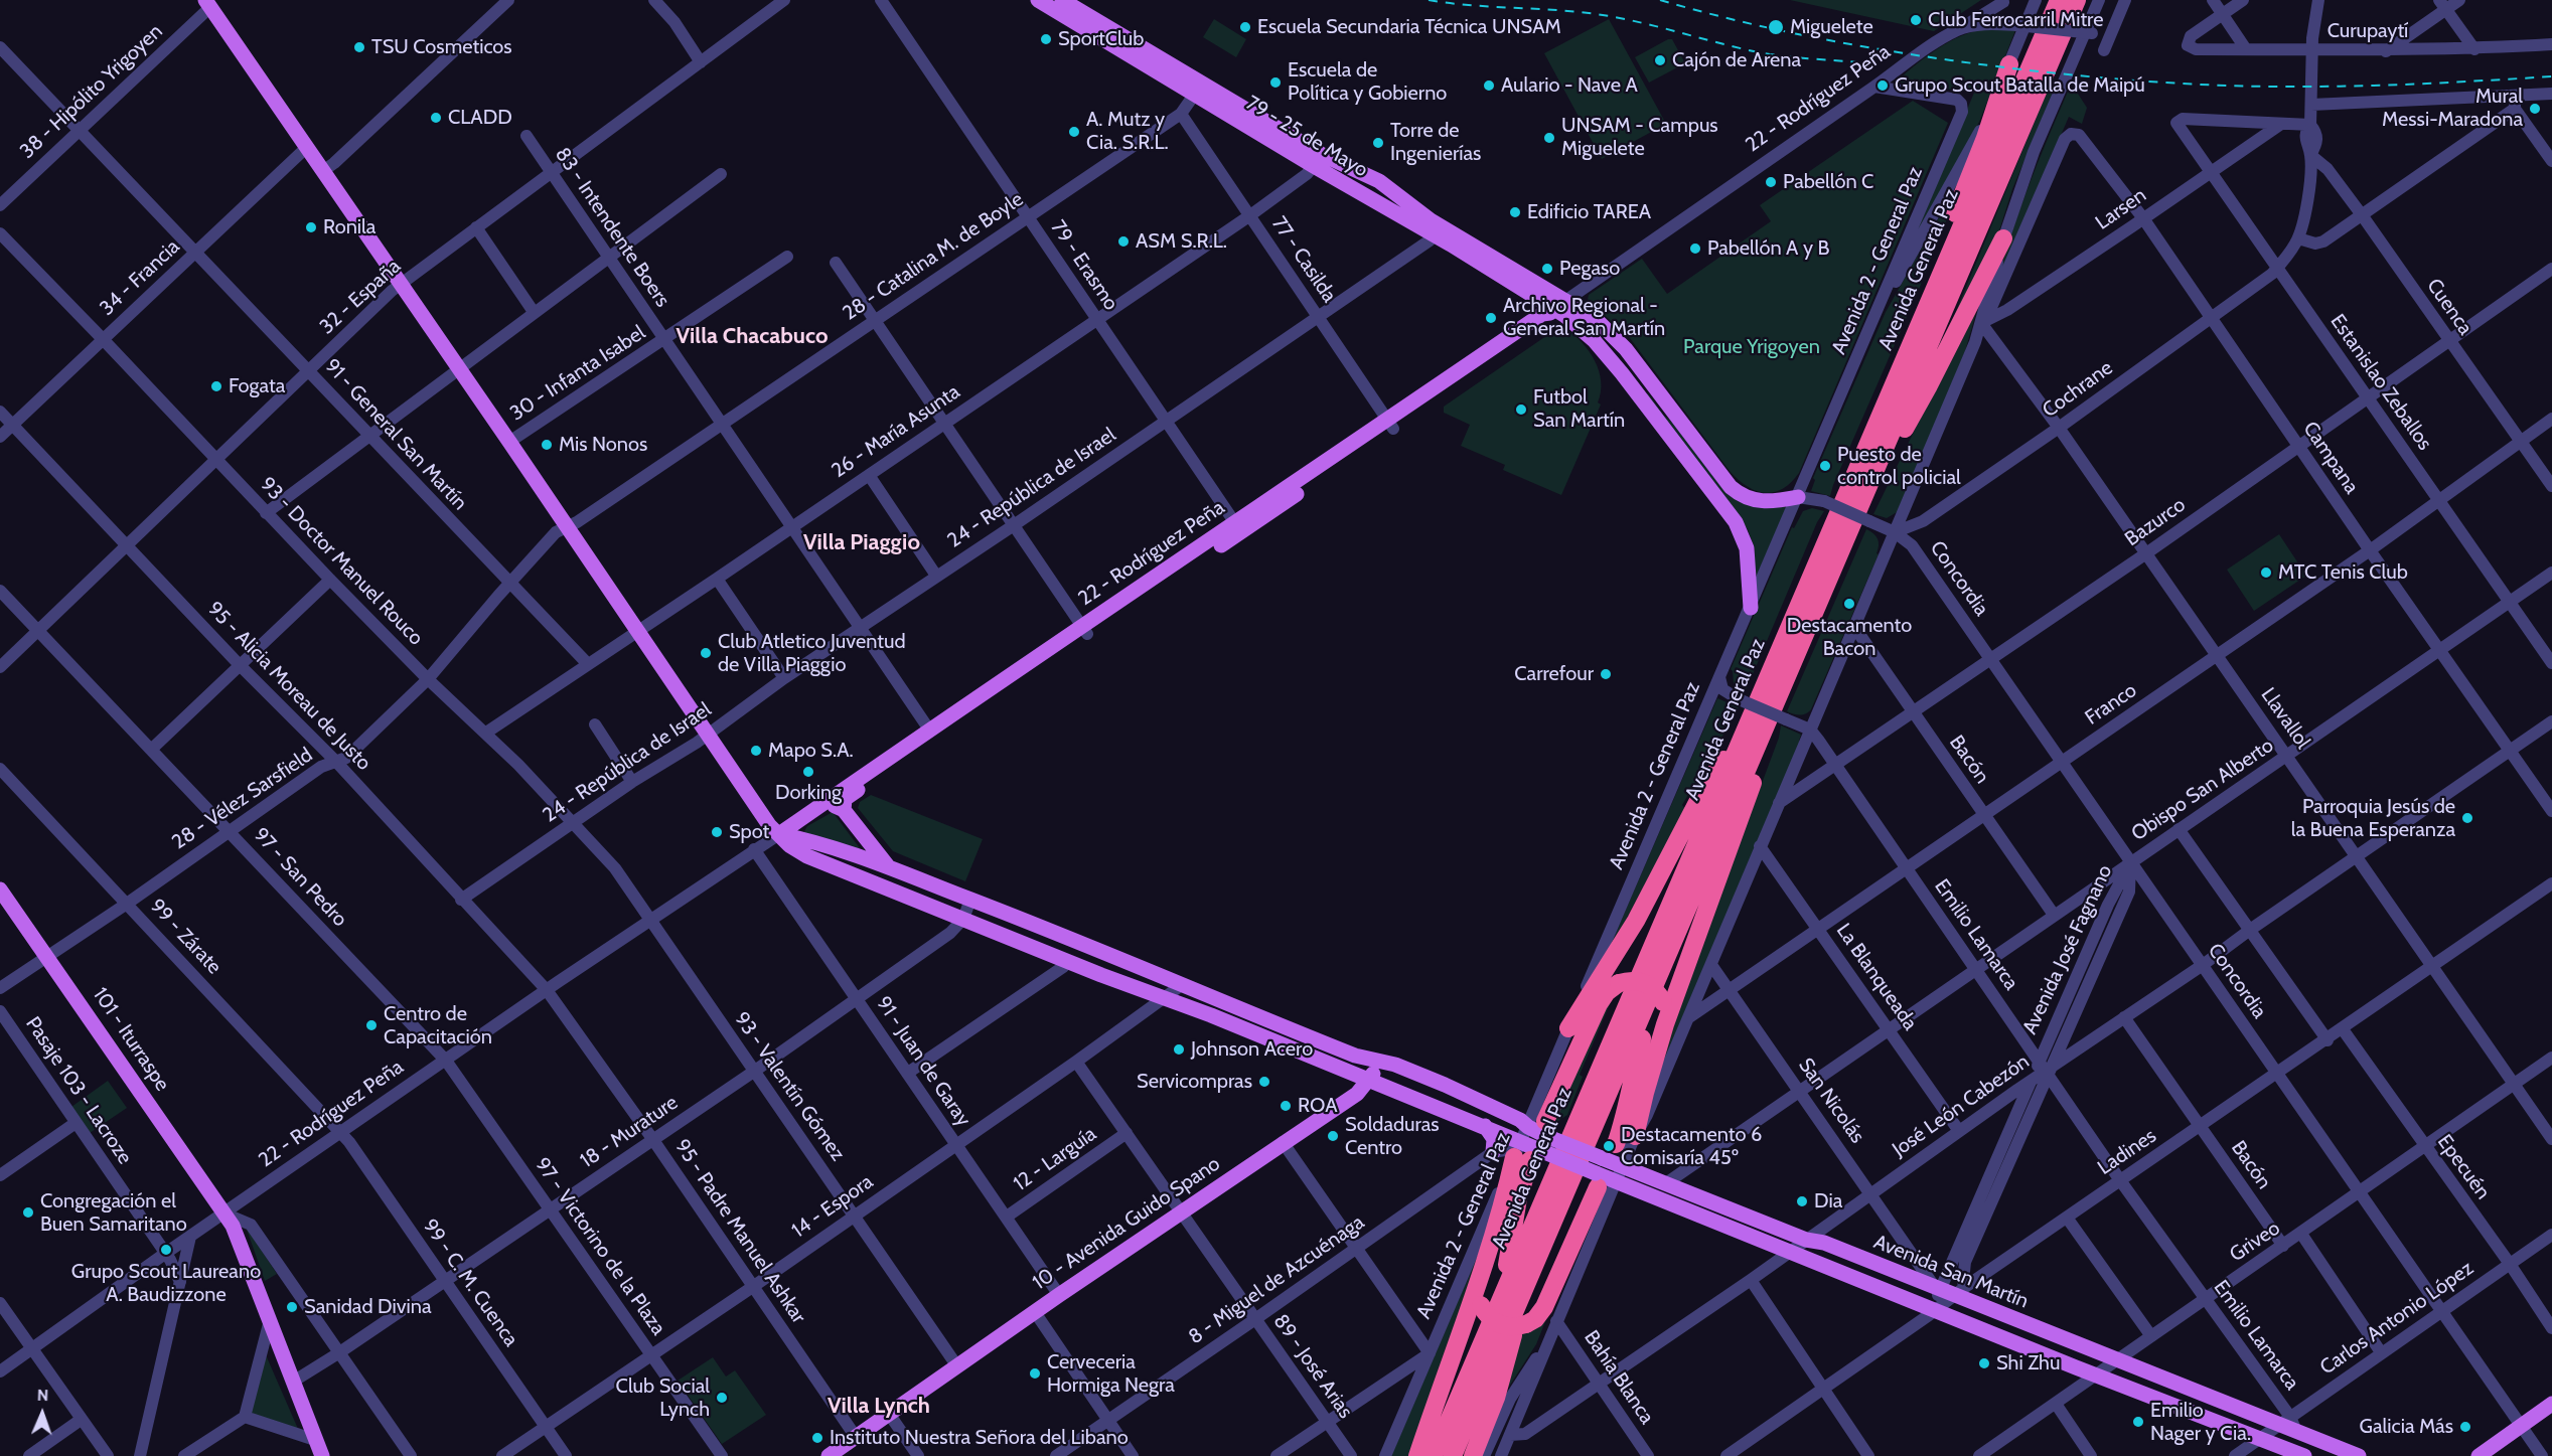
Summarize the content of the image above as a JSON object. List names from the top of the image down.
{
  "streets": {
    "highway": ["Avenida General Paz"],
    "main road": [
      "22 - Rodríguez Peña",
      "79 - 25 de Mayo",
      "101 - Iturraspe",
      "10 - Avenida Guido Spano",
      "Avenida San Martín"
    ],
    "street": [
      "Curupaytí",
      "38 - Hipólito Yrigoyen",
      "Larsen",
      "83 - Intendente Boers",
      "28 - Catalina M. de Boyle",
      "77 - Casilda",
      "Avenida 2 - General Paz",
      "79 - Erasmo",
      "34 - Francia",
      "32 - España",
      "Cuenca",
      "30 - Infanta Isabel",
      "Estanislao Zeballos",
      "Cochrane",
      "26 - María Asunta",
      "91 - General San Martín",
      "Campana",
      "24 - República de Israel",
      "Bazurco",
      "93 - Doctor Manuel Rouco",
      "Concordia",
      "95 - Alicia Moreau de Justo",
      "Franco",
      "Llavallol",
      "Bacón",
      "Obispo San Alberto",
      "28 - Vélez Sarsfield",
      "97 - San Pedro",
      "Emilio Lamarca",
      "99 - Zárate",
      "Avenida José Fagnano",
      "La Blanqueada",
      "91 - Juan de Garay",
      "93 - Valentín Gómez",
      "Pasaje 103 - Lacroze",
      "San Nicolás",
      "José León Cabezón",
      "18 - Murature",
      "Ladines",
      "12 - Larguía",
      "Epecuén",
      "14 - Espora",
      "95 - Padre Manuel Ashkar",
      "Griveo",
      "97 - Victorino de la Plaza",
      "8 - Miguel de Azcuénaga",
      "99 - C. M. Cuenca",
      "Carlos Antonio López",
      "89 - José Arias",
      "Bahía Blanca"
    ]
  },
  "crossings": [
    ["38 - Hipólito Yrigoyen", "91 - General San Martín"],
    ["22 - Rodríguez Peña", "79 - 25 de Mayo"],
    ["22 - Rodríguez Peña", "83 - Intendente Boers"],
    ["22 - Rodríguez Peña", "77 - Casilda"],
    ["22 - Rodríguez Peña", "Avenida 2 - General Paz"],
    ["22 - Rodríguez Peña", "79 - Erasmo"],
    ["22 - Rodríguez Peña", "93 - Doctor Manuel Rouco"],
    ["22 - Rodríguez Peña", "95 - Alicia Moreau de Justo"],
    ["22 - Rodríguez Peña", "97 - San Pedro"],
    ["22 - Rodríguez Peña", "99 - Zárate"],
    ["22 - Rodríguez Peña", "101 - Iturraspe"],
    ["22 - Rodríguez Peña", "91 - Juan de Garay"],
    ["22 - Rodríguez Peña", "93 - Valentín Gómez"],
    ["22 - Rodríguez Peña", "Pasaje 103 - Lacroze"],
    ["22 - Rodríguez Peña", "95 - Padre Manuel Ashkar"],
    ["22 - Rodríguez Peña", "97 - Victorino de la Plaza"],
    ["22 - Rodríguez Peña", "Avenida San Martín"],
    ["22 - Rodríguez Peña", "99 - C. M. Cuenca"],
    ["79 - 25 de Mayo", "28 - Catalina M. de Boyle"],
    ["79 - 25 de Mayo", "26 - María Asunta"],
    ["79 - 25 de Mayo", "24 - República de Israel"],
    ["Larsen", "Estanislao Zeballos"],
    ["Larsen", "Campana"],
    ["Larsen", "Llavallol"],
    ["83 - Intendente Boers", "28 - Catalina M. de Boyle"],
    ["83 - Intendente Boers", "32 - España"],
    ["83 - Intendente Boers", "30 - Infanta Isabel"],
    ["83 - Intendente Boers", "26 - María Asunta"],
    ["83 - Intendente Boers", "24 - República de Israel"],
    ["28 - Catalina M. de Boyle", "77 - Casilda"],
    ["28 - Catalina M. de Boyle", "79 - Erasmo"],
    ["28 - Catalina M. de Boyle", "28 - Vélez Sarsfield"],
    ["77 - Casilda", "26 - María Asunta"],
    ["77 - Casilda", "24 - República de Israel"],
    ["Avenida 2 - General Paz", "Avenida General Paz"],
    ["Avenida 2 - General Paz", "Concordia"],
    ["Avenida 2 - General Paz", "Avenida San Martín"],
    ["Avenida 2 - General Paz", "8 - Miguel de Azcuénaga"],
    ["79 - Erasmo", "26 - María Asunta"],
    ["79 - Erasmo", "24 - República de Israel"],
    ["Avenida General Paz", "Concordia"],
    ["34 - Francia", "91 - General San Martín"],
    ["34 - Francia", "93 - Doctor Manuel Rouco"],
    ["34 - Francia", "95 - Alicia Moreau de Justo"],
    ["32 - España", "91 - General San Martín"],
    ["32 - España", "93 - Doctor Manuel Rouco"],
    ["32 - España", "95 - Alicia Moreau de Justo"],
    ["32 - España", "97 - San Pedro"],
    ["Cuenca", "Bazurco"],
    ["Cuenca", "Franco"],
    ["Estanislao Zeballos", "Cochrane"],
    ["Estanislao Zeballos", "Bazurco"],
    ["Estanislao Zeballos", "Franco"],
    ["Estanislao Zeballos", "Obispo San Alberto"],
    ["Cochrane", "Campana"],
    ["Cochrane", "Concordia"],
    ["Cochrane", "Llavallol"],
    ["26 - María Asunta", "91 - General San Martín"],
    ["26 - María Asunta", "93 - Doctor Manuel Rouco"],
    ["91 - General San Martín", "28 - Vélez Sarsfield"],
    ["Campana", "Bazurco"],
    ["Campana", "Franco"],
    ["Campana", "Llavallol"],
    ["Campana", "Obispo San Alberto"],
    ["Campana", "José León Cabezón"],
    ["24 - República de Israel", "93 - Doctor Manuel Rouco"],
    ["24 - República de Israel", "95 - Alicia Moreau de Justo"],
    ["Bazurco", "Concordia"],
    ["Bazurco", "Llavallol"],
    ["Bazurco", "Bacón"],
    ["Bazurco", "Emilio Lamarca"],
    ["93 - Doctor Manuel Rouco", "28 - Vélez Sarsfield"],
    ["93 - Doctor Manuel Rouco", "93 - Valentín Gómez"],
    ["Concordia", "Franco"],
    ["Concordia", "Obispo San Alberto"],
    ["Concordia", "Avenida José Fagnano"],
    ["Concordia", "José León Cabezón"],
    ["Concordia", "Ladines"],
    ["Concordia", "Griveo"],
    ["Concordia", "Carlos Antonio López"],
    ["95 - Alicia Moreau de Justo", "28 - Vélez Sarsfield"],
    ["95 - Alicia Moreau de Justo", "95 - Padre Manuel Ashkar"],
    ["Franco", "Llavallol"],
    ["Franco", "Bacón"],
    ["Franco", "Emilio Lamarca"],
    ["Franco", "La Blanqueada"],
    ["Franco", "San Nicolás"],
    ["Llavallol", "Obispo San Alberto"],
    ["Llavallol", "José León Cabezón"],
    ["Llavallol", "Ladines"],
    ["Llavallol", "Griveo"],
    ["Bacón", "Obispo San Alberto"],
    ["Bacón", "José León Cabezón"],
    ["Bacón", "Ladines"],
    ["Bacón", "Griveo"],
    ["Obispo San Alberto", "Emilio Lamarca"],
    ["Obispo San Alberto", "Avenida José Fagnano"],
    ["Obispo San Alberto", "La Blanqueada"],
    ["Obispo San Alberto", "San Nicolás"],
    ["Obispo San Alberto", "Avenida San Martín"],
    ["28 - Vélez Sarsfield", "97 - San Pedro"],
    ["28 - Vélez Sarsfield", "99 - Zárate"],
    ["28 - Vélez Sarsfield", "101 - Iturraspe"],
    ["97 - San Pedro", "97 - Victorino de la Plaza"],
    ["Emilio Lamarca", "Avenida José Fagnano"],
    ["Emilio Lamarca", "José León Cabezón"],
    ["Emilio Lamarca", "Ladines"],
    ["Emilio Lamarca", "Griveo"],
    ["Emilio Lamarca", "Avenida San Martín"],
    ["Emilio Lamarca", "Carlos Antonio López"],
    ["99 - Zárate", "99 - C. M. Cuenca"],
    ["Avenida José Fagnano", "San Nicolás"],
    ["Avenida José Fagnano", "José León Cabezón"],
    ["Avenida José Fagnano", "Ladines"],
    ["Avenida José Fagnano", "Avenida San Martín"],
    ["La Blanqueada", "José León Cabezón"],
    ["101 - Iturraspe", "18 - Murature"],
    ["91 - Juan de Garay", "18 - Murature"],
    ["91 - Juan de Garay", "12 - Larguía"],
    ["91 - Juan de Garay", "14 - Espora"],
    ["91 - Juan de Garay", "10 - Avenida Guido Spano"],
    ["93 - Valentín Gómez", "18 - Murature"],
    ["93 - Valentín Gómez", "14 - Espora"],
    ["93 - Valentín Gómez", "10 - Avenida Guido Spano"],
    ["San Nicolás", "José León Cabezón"],
    ["San Nicolás", "Avenida San Martín"],
    ["José León Cabezón", "Avenida San Martín"],
    ["José León Cabezón", "Bahía Blanca"],
    ["18 - Murature", "95 - Padre Manuel Ashkar"],
    ["18 - Murature", "97 - Victorino de la Plaza"],
    ["18 - Murature", "Avenida San Martín"],
    ["18 - Murature", "99 - C. M. Cuenca"],
    ["Ladines", "Epecuén"],
    ["Ladines", "Avenida San Martín"],
    ["12 - Larguía", "89 - José Arias"],
    ["Epecuén", "Griveo"],
    ["Epecuén", "Carlos Antonio López"],
    ["14 - Espora", "95 - Padre Manuel Ashkar"],
    ["14 - Espora", "97 - Victorino de la Plaza"],
    ["14 - Espora", "Avenida San Martín"],
    ["14 - Espora", "99 - C. M. Cuenca"],
    ["14 - Espora", "89 - José Arias"],
    ["10 - Avenida Guido Spano", "95 - Padre Manuel Ashkar"],
    ["10 - Avenida Guido Spano", "Avenida San Martín"],
    ["10 - Avenida Guido Spano", "89 - José Arias"],
    ["Griveo", "Avenida San Martín"],
    ["Avenida San Martín", "8 - Miguel de Azcuénaga"],
    ["Avenida San Martín", "Carlos Antonio López"],
    ["8 - Miguel de Azcuénaga", "89 - José Arias"]
  ],
  "districts": ["Villa Chacabuco", "Villa Piaggio", "Villa Lynch"],
  "parks": ["Parque Yrigoyen"],
  "places": [
    "Club Ferrocarril Mitre",
    "Escuela Secundaria Técnica UNSAM",
    "Miguelete",
    "SportClub",
    "TSU Cosmeticos",
    "Cajón de Arena",
    "Escuela de Política y Gobierno",
    "Aulario - Nave A",
    "Grupo Scout Batalla de Maipú",
    "Mural Messi-Maradona",
    "CLADD",
    "A. Mutz y Cia. S.R.L.",
    "UNSAM - Campus Miguelete",
    "Torre de Ingenierías",
    "Pabellón C",
    "Edificio TAREA",
    "Ronila",
    "ASM S.R.L.",
    "Pabellón A y B",
    "Pegaso",
    "Archivo Regional - General San Martín",
    "Fogata",
    "Futbol San Martín",
    "Mis Nonos",
    "Puesto de control policial",
    "MTC Tenis Club",
    "Destacamento Bacon",
    "Club Atletico Juventud de Villa Piaggio",
    "Carrefour",
    "Mapo S.A.",
    "Dorking",
    "Parroquia Jesús de la Buena Esperanza",
    "Spot",
    "Centro de Capacitación",
    "Johnson Acero",
    "Servicompras",
    "ROA",
    "Soldaduras Centro",
    "Destacamento 6 Comisaría 45º",
    "Dia",
    "Congregación el Buen Samaritano",
    "Grupo Scout Laureano A. Baudizzone",
    "Sanidad Divina",
    "Shi Zhu",
    "Cerveceria Hormiga Negra",
    "Club Social Lynch",
    "Emilio Nager y Cia.",
    "Galicia Más",
    "Instituto Nuestra Señora del Libano"
  ],
  "north": "top"
}
